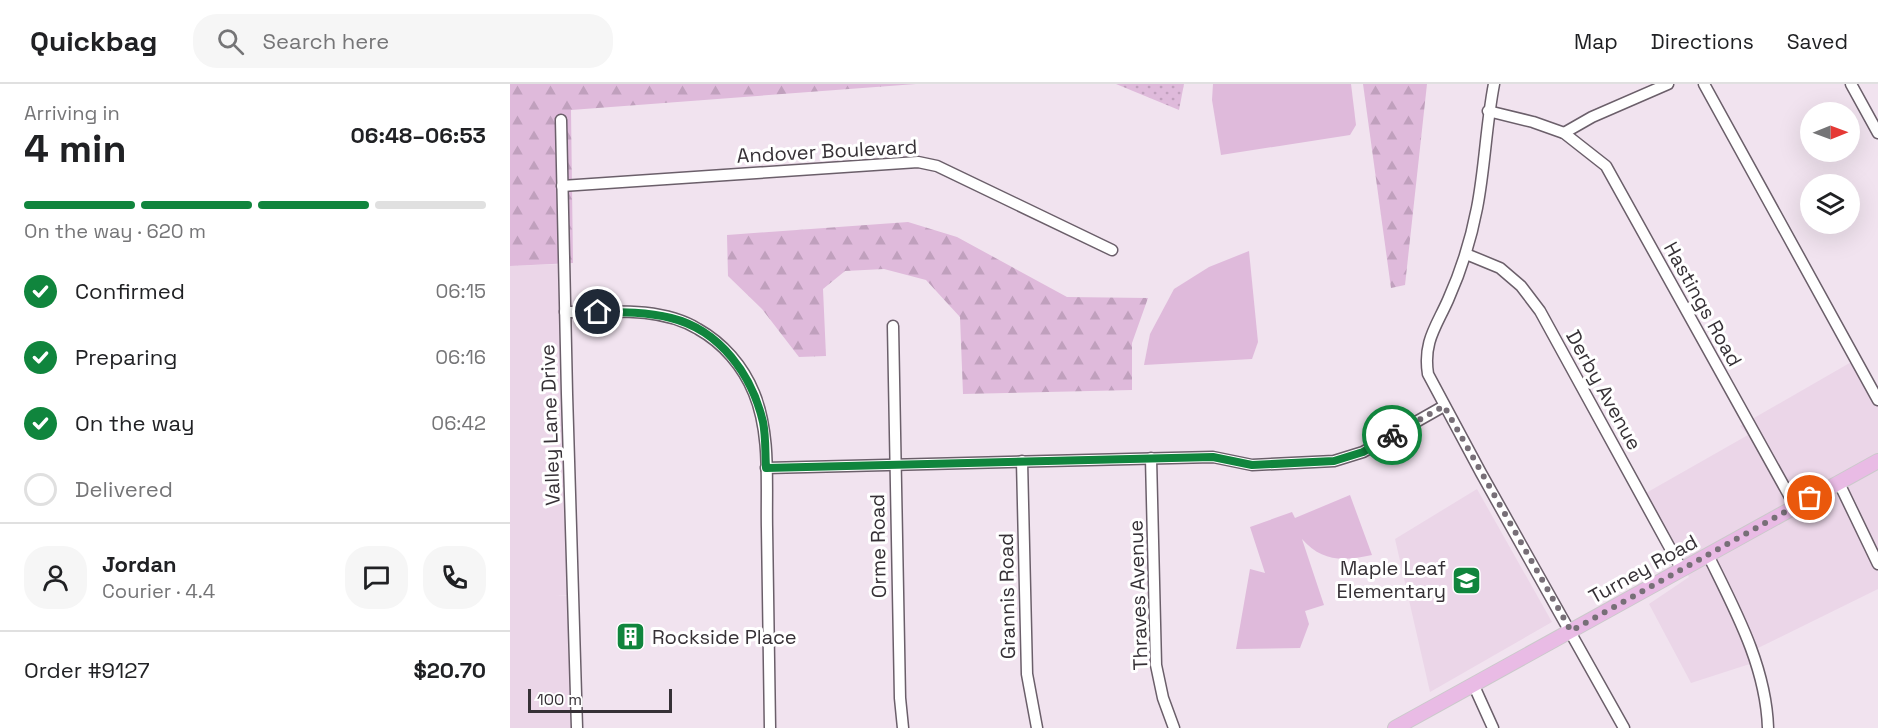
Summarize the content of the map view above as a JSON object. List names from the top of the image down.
{
  "streets": {
    "main road": ["Turney Road"],
    "street": [
      "Andover Boulevard",
      "Hastings Road",
      "Derby Avenue",
      "Valley Lane Drive",
      "Orme Road",
      "Thraves Avenue",
      "Grannis Road"
    ]
  },
  "crossings": [
    ["Andover Boulevard", "Valley Lane Drive"],
    ["Hastings Road", "Turney Road"],
    ["Derby Avenue", "Turney Road"]
  ],
  "places": {
    "school or university": ["Maple Leaf Elementary"],
    "building": ["Rockside Place"]
  },
  "scale_bar": "100 m",
  "north": "right",
  "page": {
    "header": "Quickbag",
    "search": "Search here",
    "nav": ["Map", "Directions", "Saved"],
    "heading": ["4 min", "Arriving in", "06:48–06:53"],
    "panel": [
      "Jordan",
      "Courier · 4.4",
      "Order #9127",
      "$20.70"
    ],
    "bar": "On the way · 620 m",
    "list": [
      ["Confirmed", "06:15"],
      ["Preparing", "06:16"],
      ["On the way", "06:42"],
      "Delivered"
    ],
    "scale": "100 m"
  }
}
